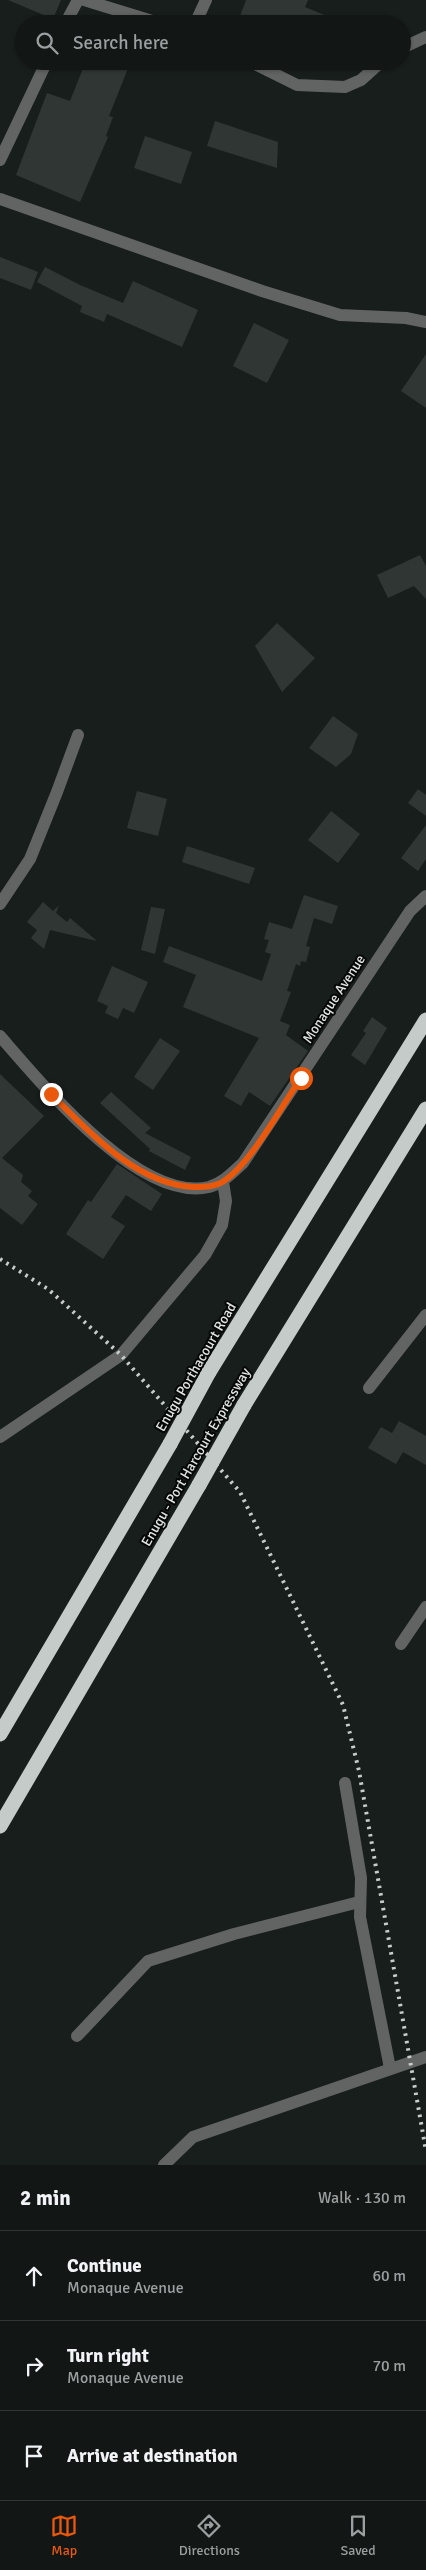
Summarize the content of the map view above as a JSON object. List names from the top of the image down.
{
  "streets": {
    "highway": ["Enugu Porthacourt Road", "Enugu - Port Harcourt Expressway"],
    "street": ["Monaque Avenue"]
  },
  "page": {
    "search": "Search here",
    "heading": ["2 min", "Walk · 130 m"],
    "list": [
      ["Continue", "Monaque Avenue", "60 m"],
      ["Turn right", "Monaque Avenue", "70 m"],
      "Arrive at destination"
    ],
    "nav": ["Map", "Directions", "Saved"]
  }
}
